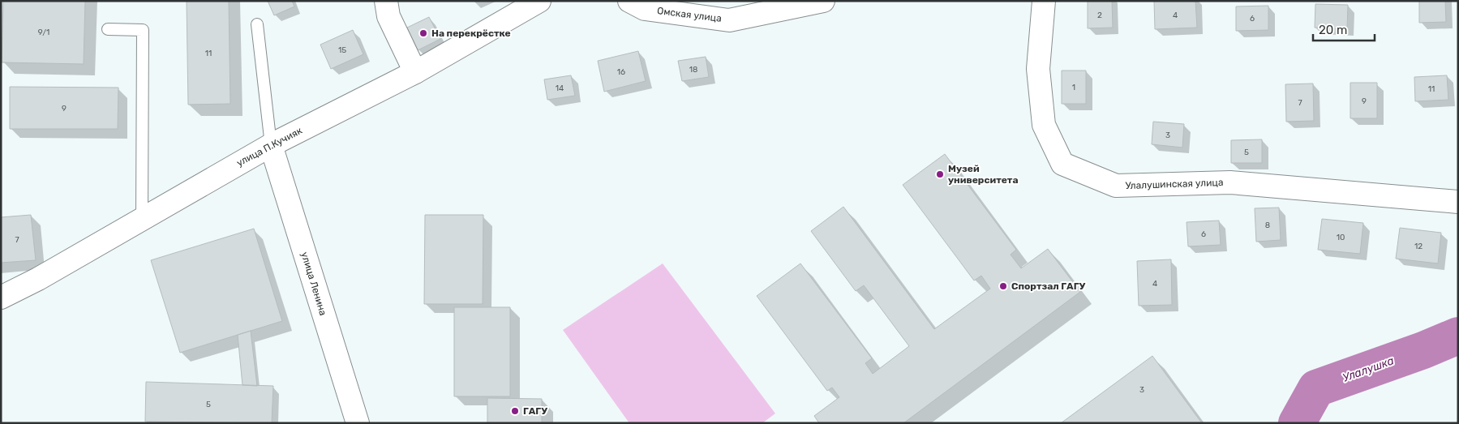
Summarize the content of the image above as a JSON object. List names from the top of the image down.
{
  "streets": {
    "street": [
      "Омская улица",
      "улица П.Кучияк",
      "Улалушинская улица",
      "улица Ленина"
    ]
  },
  "crossings": [
    ["улица П.Кучияк", "улица Ленина"]
  ],
  "water": ["Улалушка"],
  "places": [
    "На перекрёстке",
    "Музей университета",
    "Спортзал ГАГУ",
    "ГАГУ"
  ],
  "house_numbers": [
    "2",
    "4",
    "6",
    "9/1",
    "15",
    "11",
    "18",
    "16",
    "1",
    "14",
    "11",
    "9",
    "7",
    "9",
    "3",
    "5",
    "8",
    "6",
    "10",
    "7",
    "12",
    "4",
    "3",
    "5"
  ],
  "scale_bar": "20 m"
}
